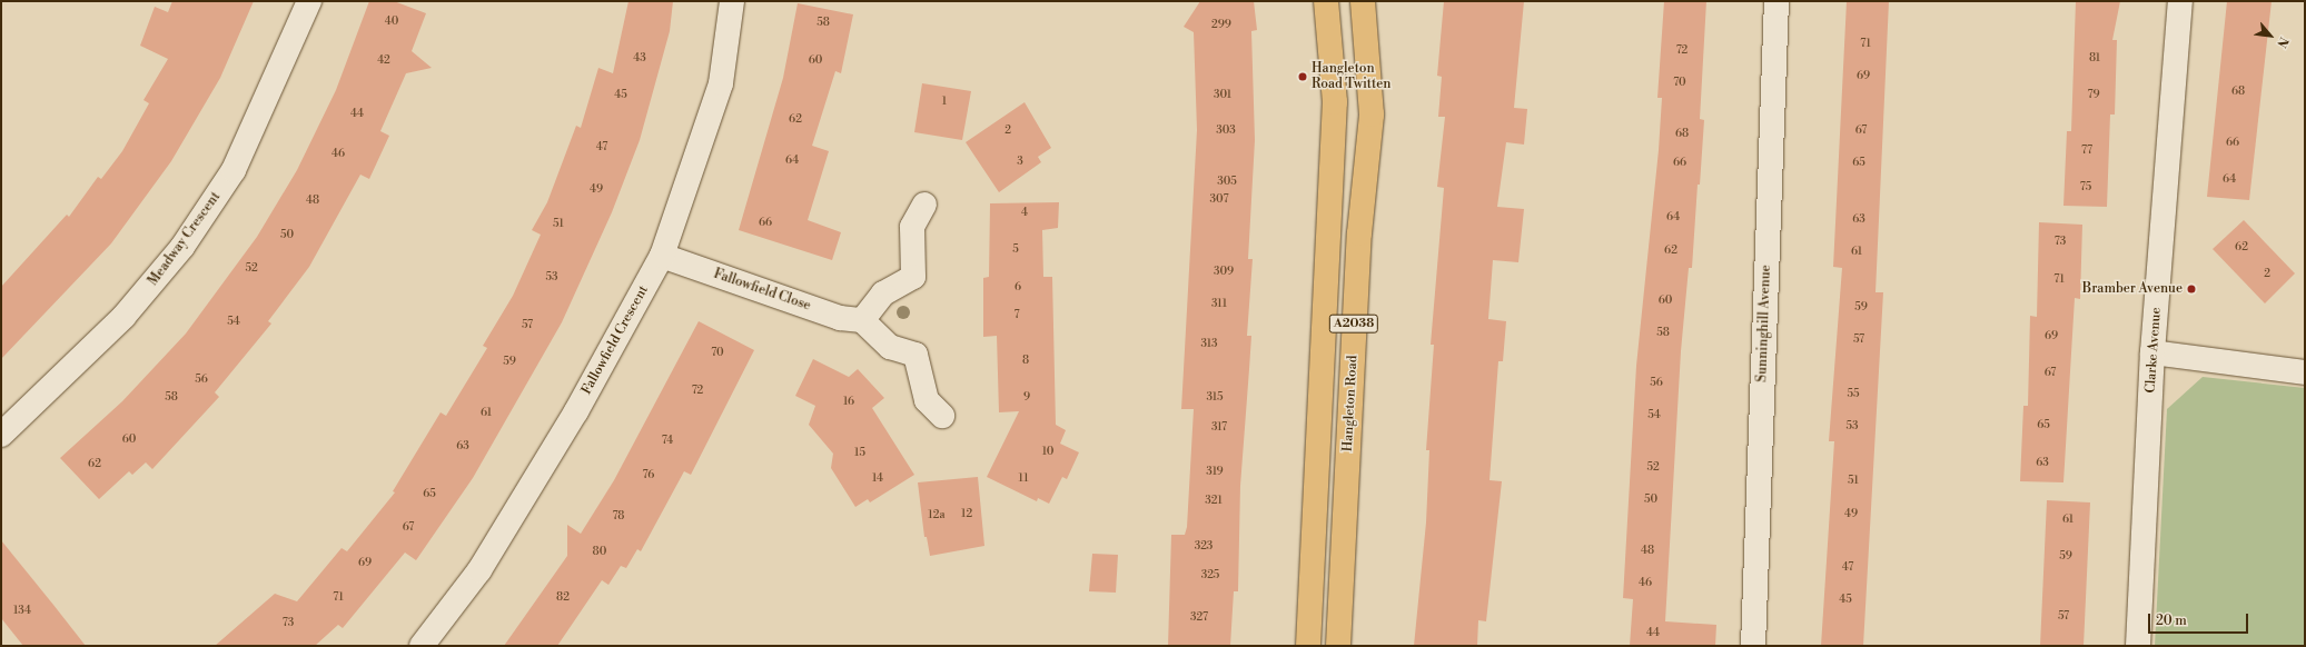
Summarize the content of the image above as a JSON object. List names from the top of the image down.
{
  "streets": {
    "main road": ["A2038", "Hangleton Road"],
    "street": [
      "Meadway Crescent",
      "Fallowfield Close",
      "Sunninghill Avenue",
      "Fallowfield Crescent",
      "Clarke Avenue"
    ]
  },
  "crossings": [
    ["Fallowfield Close", "Fallowfield Crescent"]
  ],
  "places": ["Hangleton Road Twitten", "Bramber Avenue"],
  "house_numbers": [
    "40",
    "58",
    "299",
    "71",
    "72",
    "43",
    "81",
    "42",
    "60",
    "69",
    "70",
    "68",
    "45",
    "301",
    "79",
    "1",
    "44",
    "62",
    "2",
    "303",
    "67",
    "68",
    "66",
    "47",
    "77",
    "46",
    "64",
    "3",
    "66",
    "65",
    "64",
    "305",
    "75",
    "49",
    "307",
    "48",
    "4",
    "64",
    "63",
    "66",
    "51",
    "50",
    "73",
    "62",
    "5",
    "62",
    "61",
    "52",
    "309",
    "2",
    "53",
    "71",
    "6",
    "60",
    "311",
    "59",
    "7",
    "54",
    "57",
    "58",
    "69",
    "57",
    "313",
    "70",
    "8",
    "59",
    "67",
    "56",
    "56",
    "72",
    "55",
    "58",
    "9",
    "315",
    "16",
    "61",
    "54",
    "65",
    "53",
    "317",
    "60",
    "74",
    "63",
    "10",
    "15",
    "63",
    "62",
    "52",
    "319",
    "76",
    "14",
    "11",
    "51",
    "65",
    "50",
    "321",
    "12",
    "49",
    "12a",
    "78",
    "61",
    "67",
    "323",
    "48",
    "80",
    "59",
    "69",
    "47",
    "325",
    "46",
    "71",
    "82",
    "45",
    "134",
    "57",
    "327",
    "73",
    "44"
  ],
  "scale_bar": "20 m",
  "north": "bottom right"
}
